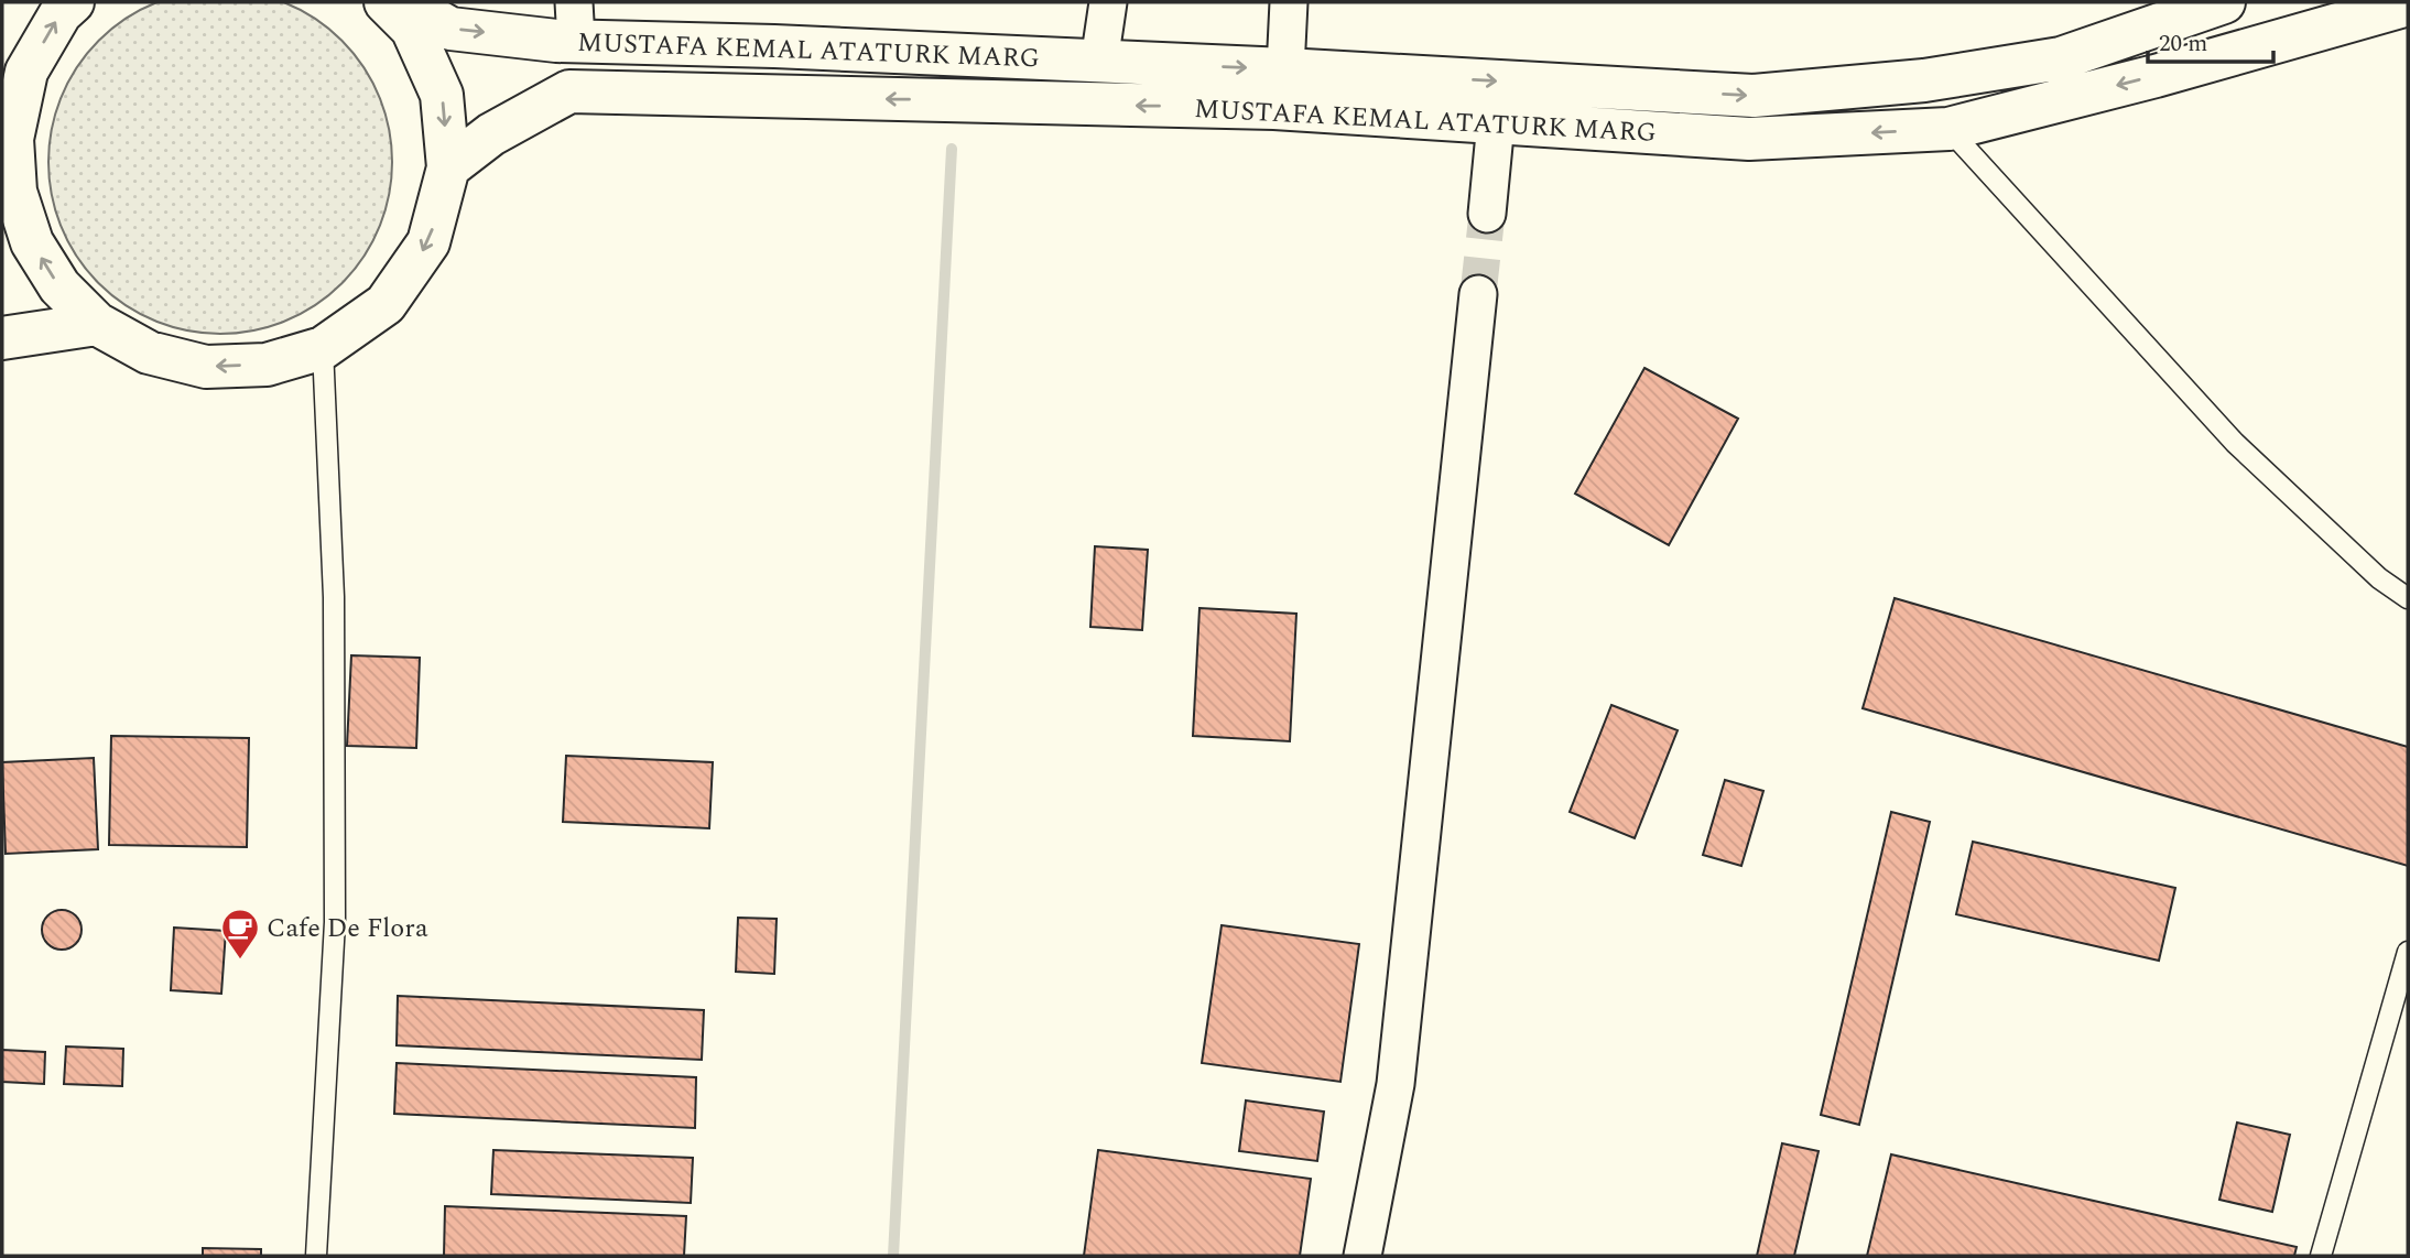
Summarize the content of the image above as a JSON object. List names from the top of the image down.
{
  "streets": {
    "main road": ["MUSTAFA KEMAL ATATURK MARG"]
  },
  "places": {
    "cafe": ["Cafe De Flora"]
  },
  "scale_bar": "20 m"
}
